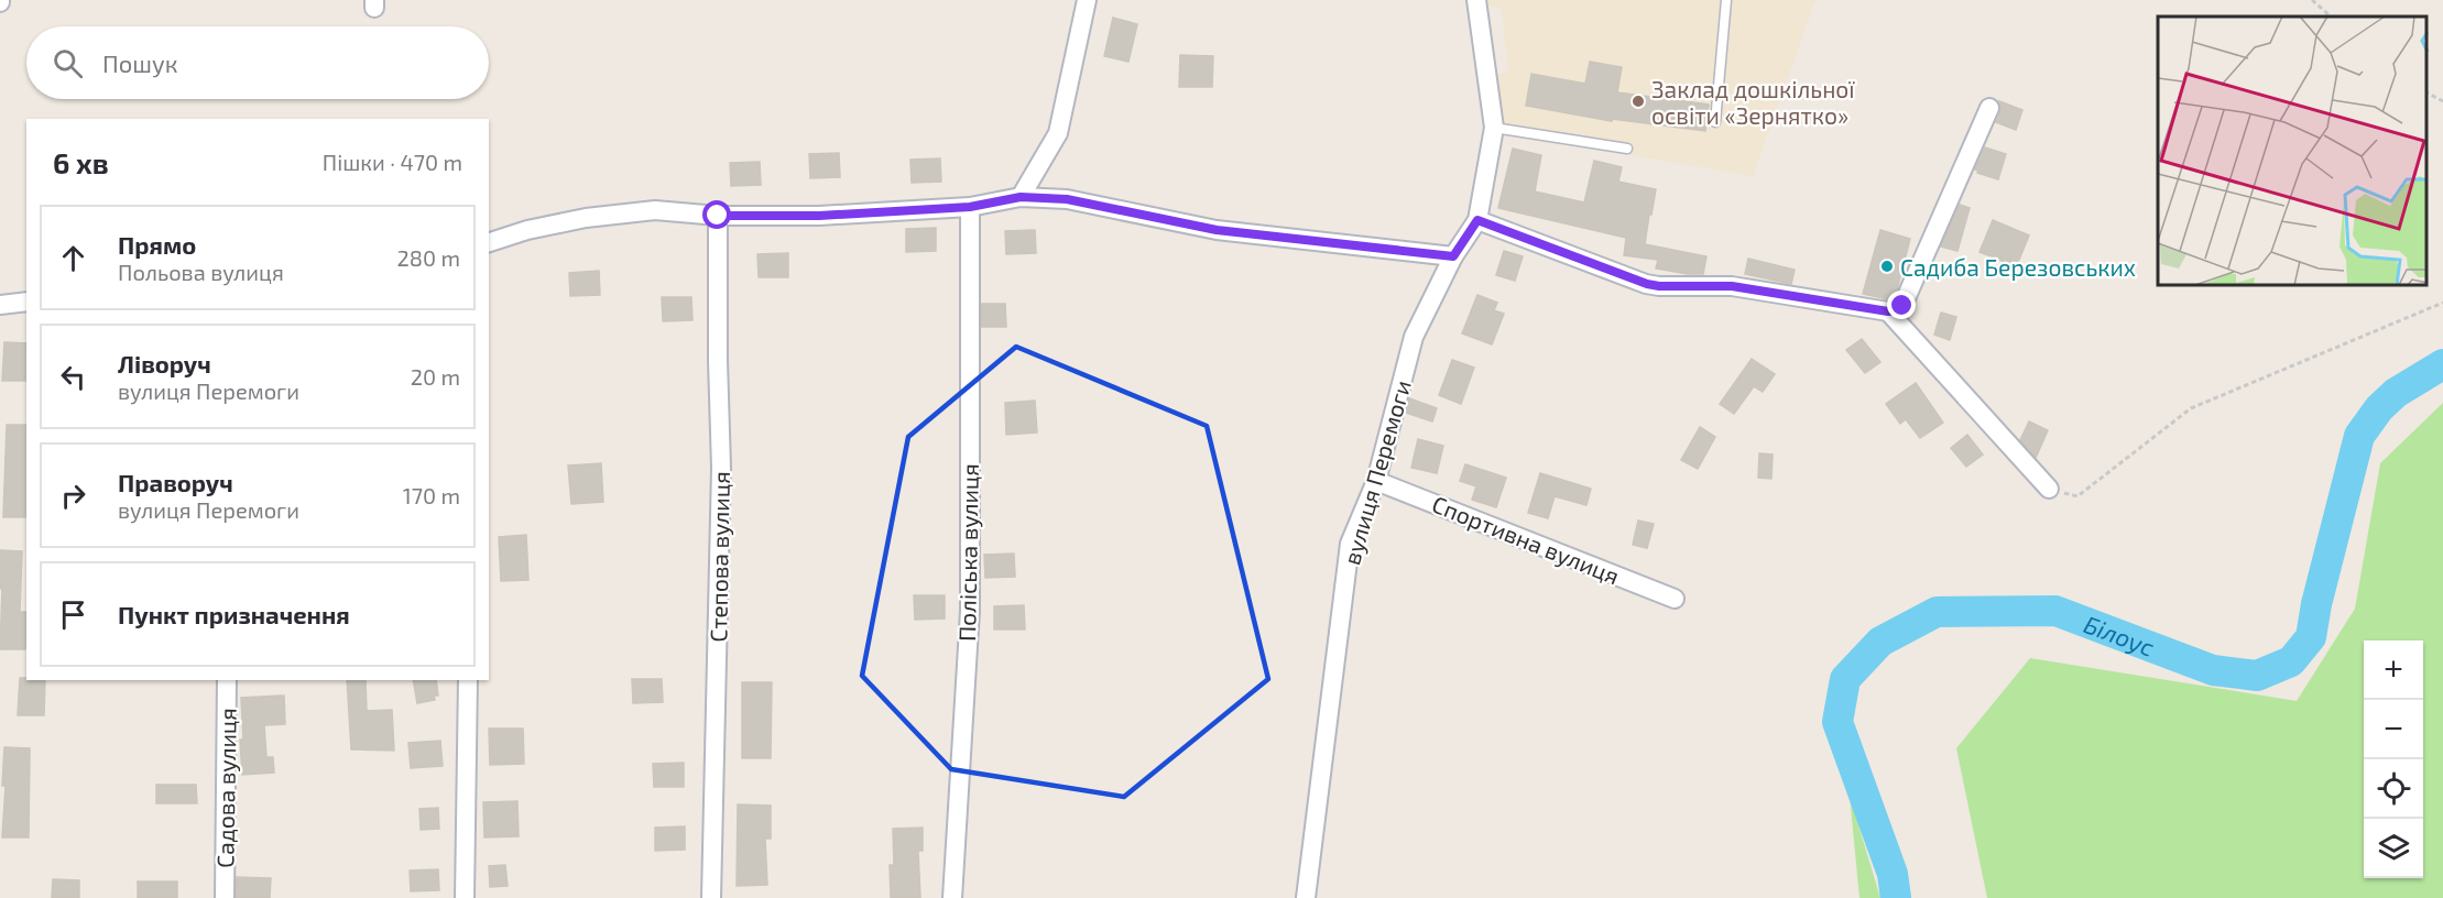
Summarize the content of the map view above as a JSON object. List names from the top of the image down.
{
  "streets": {
    "street": [
      "вулиця Перемоги",
      "Спортивна вулиця",
      "Поліська вулиця",
      "Степова вулиця",
      "Садова вулиця"
    ]
  },
  "crossings": [
    ["вулиця Перемоги", "Спортивна вулиця"]
  ],
  "water": ["Білоус"],
  "places": ["Заклад дошкільної освіти «Зернятко»", "Садиба Березовських"],
  "page": {
    "search": "Пошук",
    "heading": ["6 хв", "Пішки · 470 m"],
    "list": [
      ["Прямо", "Польова вулиця", "280 m"],
      ["Ліворуч", "вулиця Перемоги", "20 m"],
      ["Праворуч", "вулиця Перемоги", "170 m"],
      "Пункт призначення"
    ],
    "map_buttons": ["+", "−"]
  }
}
